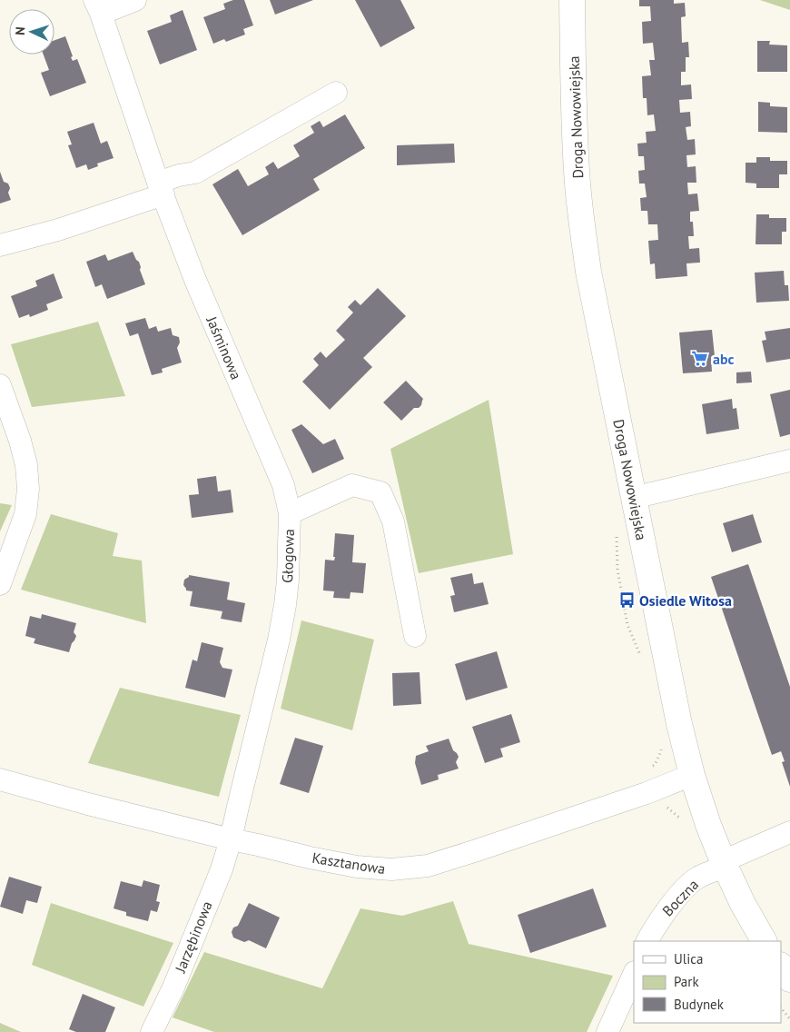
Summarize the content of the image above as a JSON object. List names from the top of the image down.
{
  "streets": {
    "street": [
      "Droga Nowowiejska",
      "Jaśminowa",
      "Głogowa",
      "Kasztanowa",
      "Boczna",
      "Jarzębinowa"
    ]
  },
  "crossings": [
    ["Droga Nowowiejska", "Kasztanowa"],
    ["Droga Nowowiejska", "Boczna"],
    ["Jaśminowa", "Głogowa"],
    ["Głogowa", "Kasztanowa"],
    ["Głogowa", "Jarzębinowa"],
    ["Kasztanowa", "Jarzębinowa"]
  ],
  "places": {
    "supermarket": ["abc"],
    "bus stop": ["Osiedle Witosa"]
  },
  "legend": ["Ulica", "Park", "Budynek"],
  "north": "left"
}
